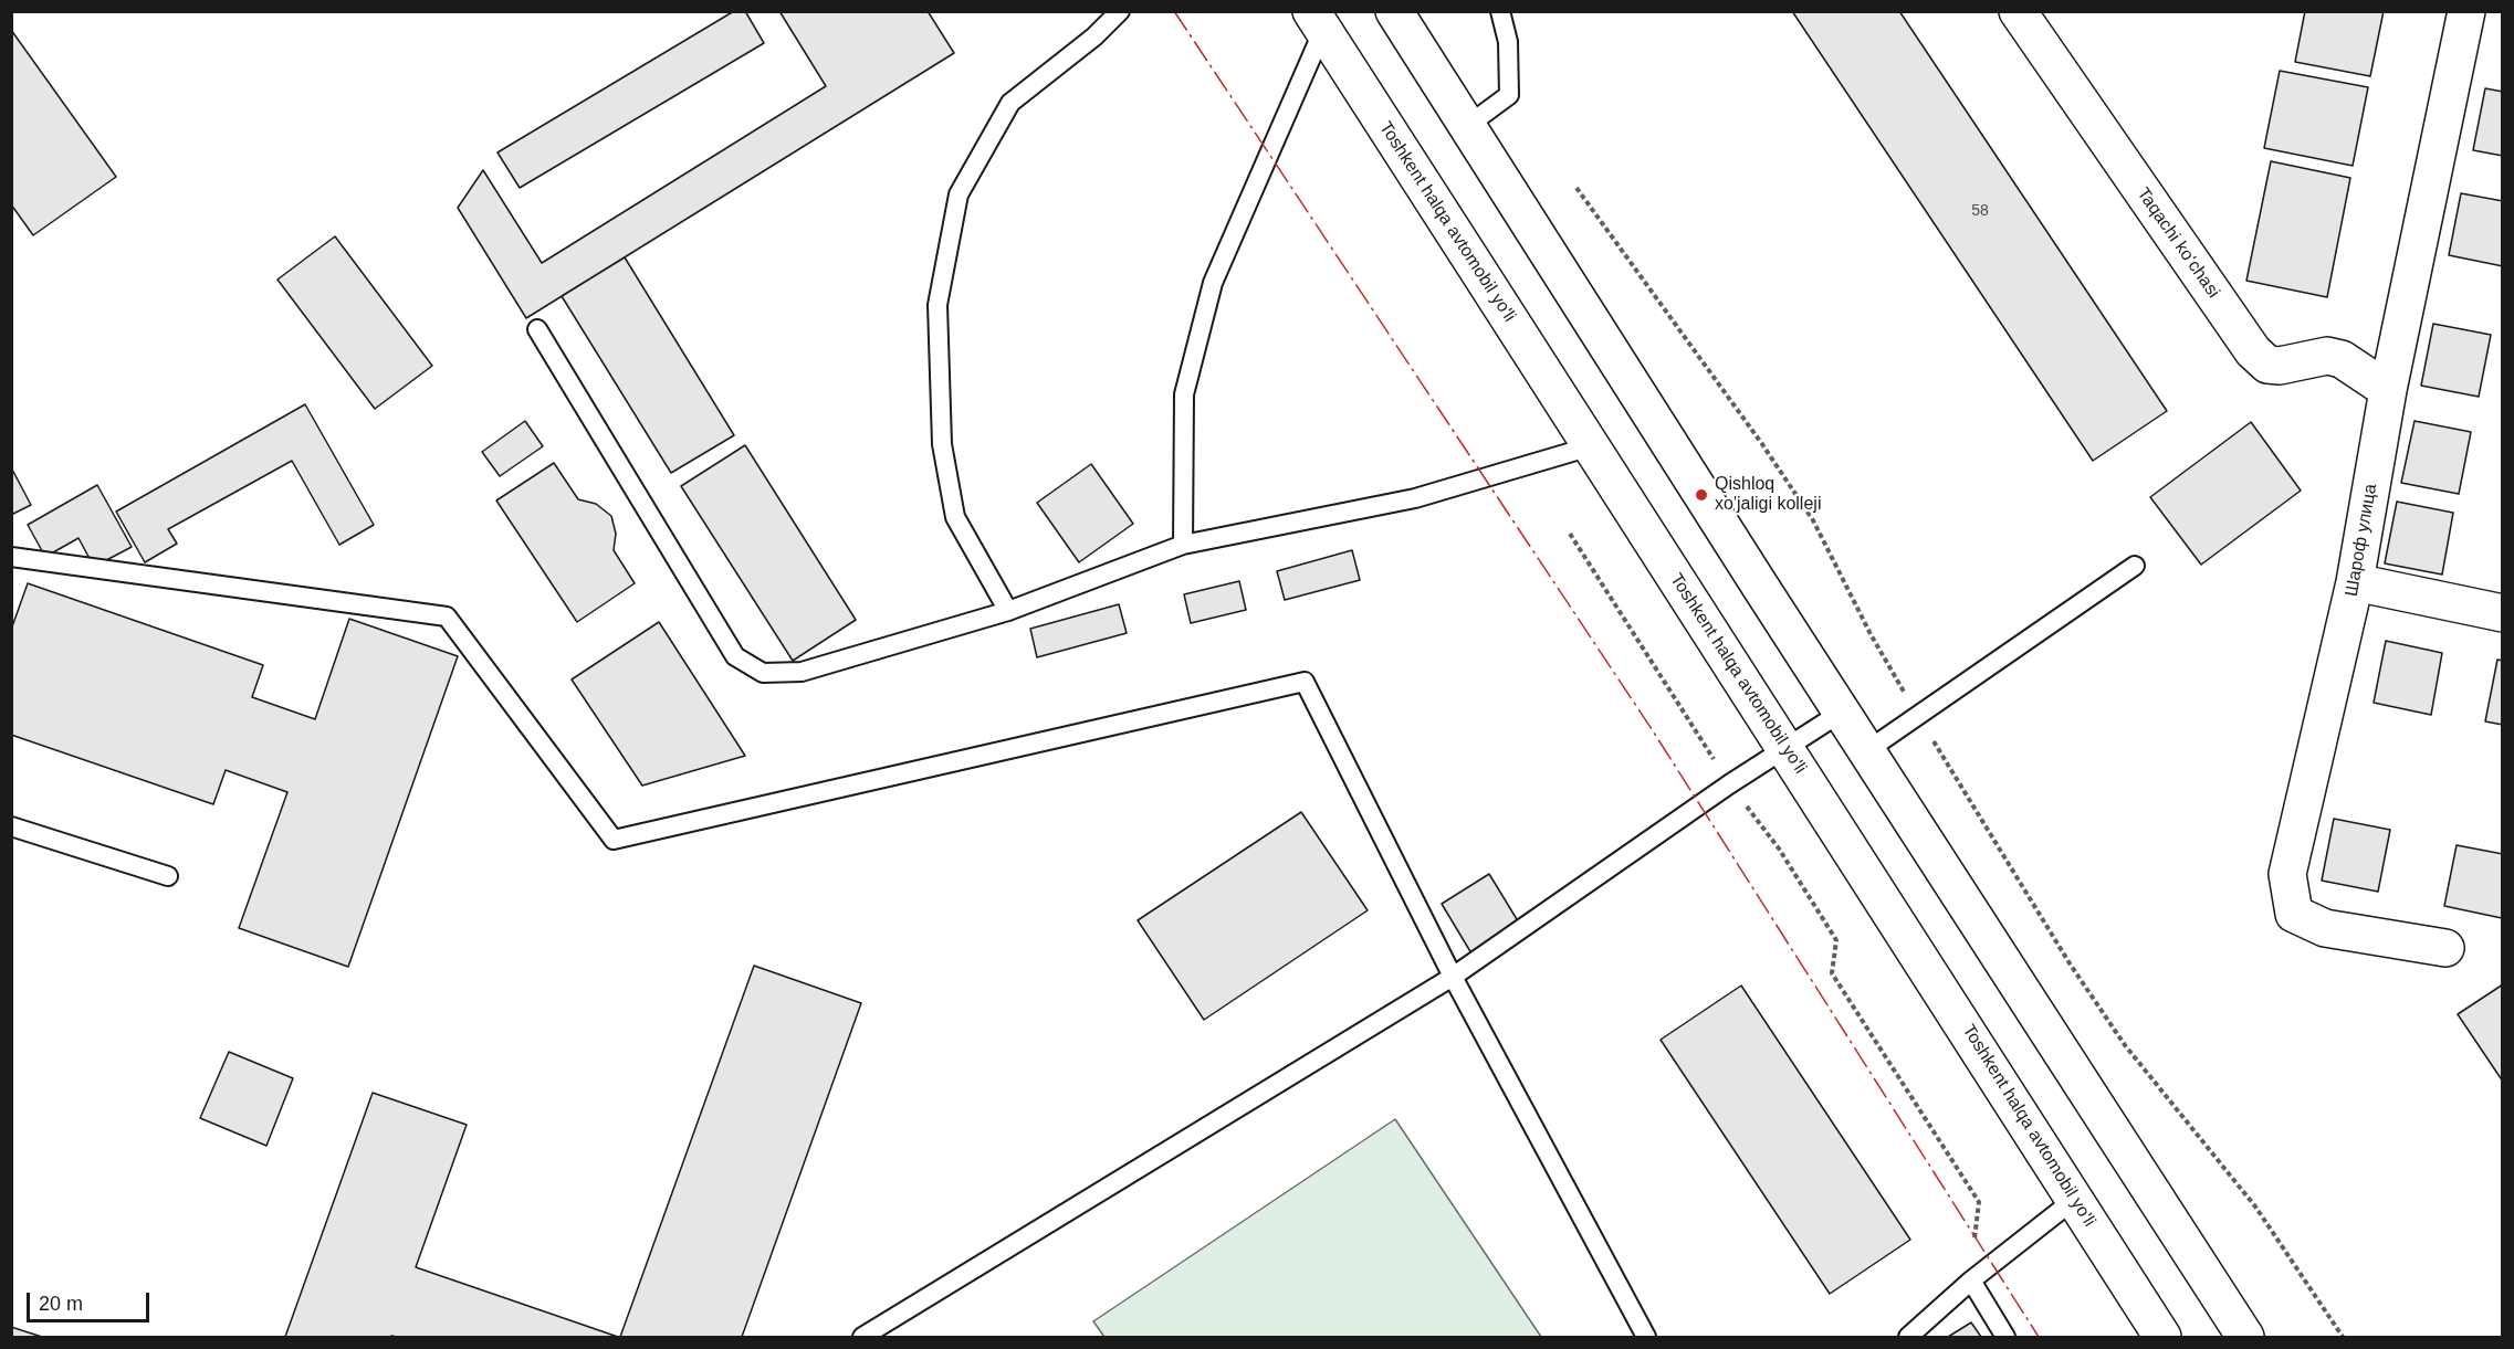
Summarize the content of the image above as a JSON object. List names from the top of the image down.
{
  "streets": {
    "main road": ["Toshkent halqa avtomobil yo'li", "Taqachi koʻchasi", "Шароф улица"]
  },
  "crossings": [
    ["Taqachi koʻchasi", "Шароф улица"]
  ],
  "places": ["Qishloq xo'jaligi kolleji"],
  "house_numbers": ["58"],
  "scale_bar": "20 m"
}
